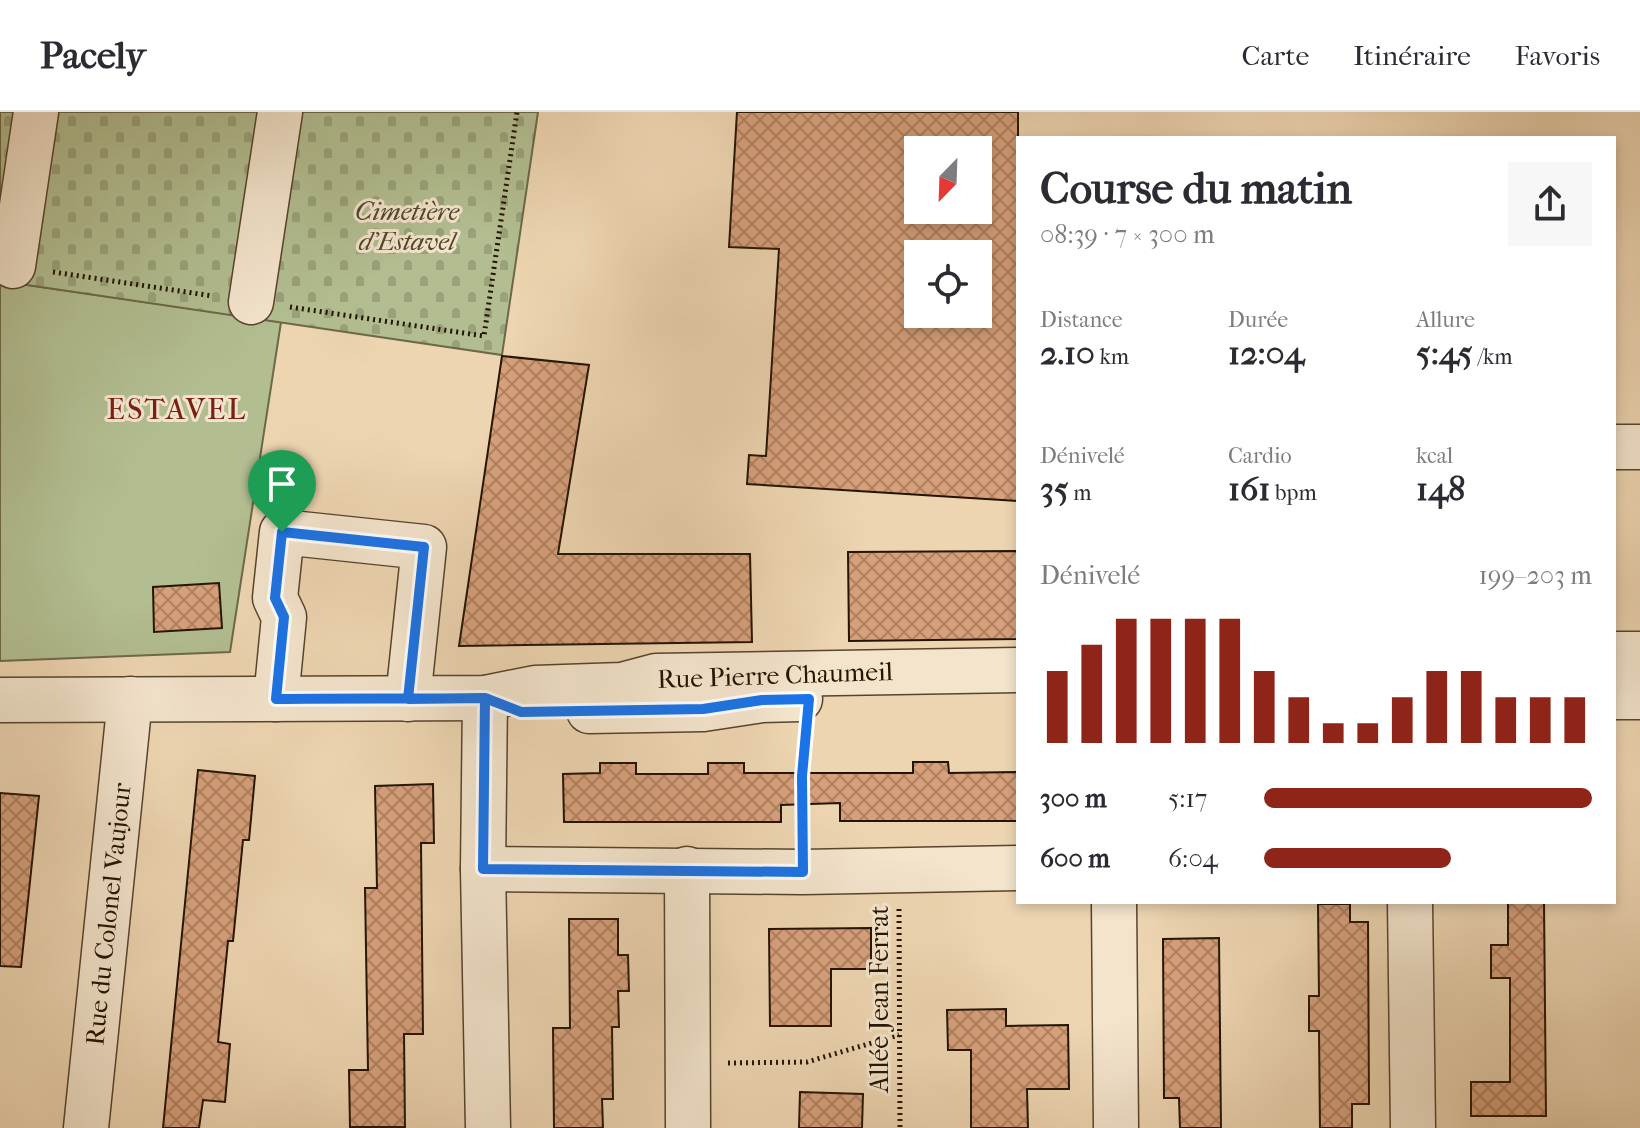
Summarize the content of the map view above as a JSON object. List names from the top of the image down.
{
  "streets": {
    "street": ["Rue Pierre Chaumeil", "Rue du Colonel Vaujour"],
    "path": ["Allée Jean Ferrat"]
  },
  "crossings": [
    ["Rue Pierre Chaumeil", "Rue du Colonel Vaujour"]
  ],
  "districts": ["ESTAVEL"],
  "parks": ["Cimetière d'Estavel"],
  "north": "bottom left",
  "page": {
    "header": "Pacely",
    "nav": ["Carte", "Itinéraire", "Favoris"],
    "heading": ["Course du matin", "08:39 · 7 × 300 m"],
    "stats": [
      ["Distance", "2.10 km"],
      ["Durée", "12:04"],
      ["Allure", "5:45 /km"],
      ["Dénivelé", "35 m"],
      ["Cardio", "161 bpm"],
      ["kcal", "148"]
    ],
    "chart": ["Dénivelé", "199–203 m"],
    "list": [
      {
        "name": "300 m",
        "note": "5:17"
      },
      {
        "name": "600 m",
        "note": "6:04"
      }
    ]
  }
}
